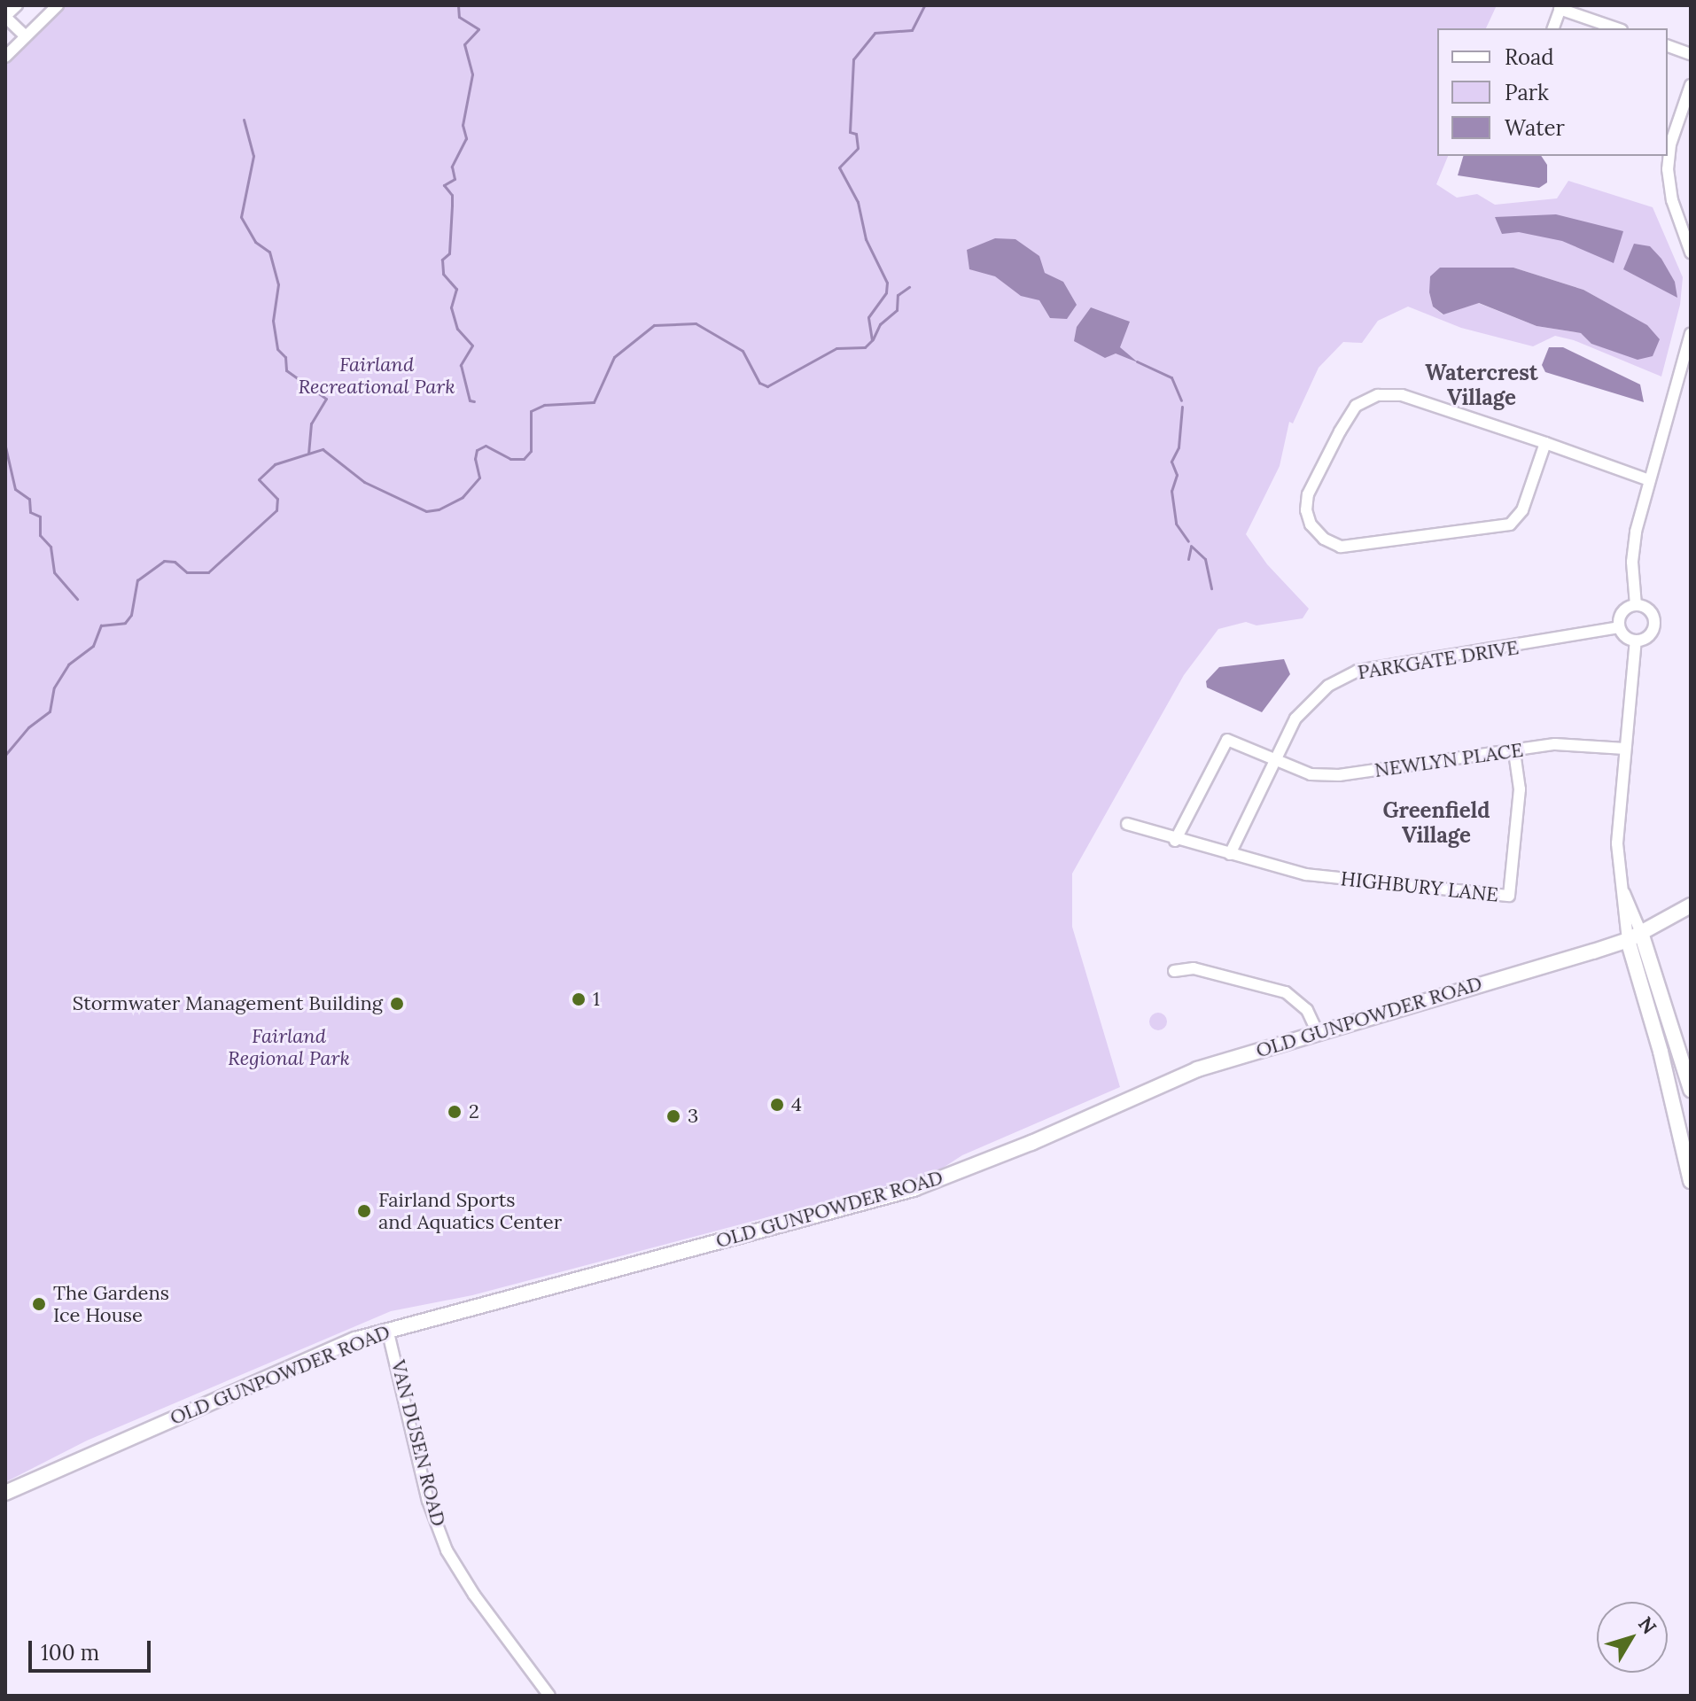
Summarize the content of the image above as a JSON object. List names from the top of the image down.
{
  "streets": {
    "main road": ["OLD GUNPOWDER ROAD"],
    "street": [
      "PARKGATE DRIVE",
      "NEWLYN PLACE",
      "HIGHBURY LANE",
      "VAN DUSEN ROAD"
    ]
  },
  "crossings": [
    ["PARKGATE DRIVE", "NEWLYN PLACE"],
    ["PARKGATE DRIVE", "HIGHBURY LANE"],
    ["NEWLYN PLACE", "HIGHBURY LANE"],
    ["OLD GUNPOWDER ROAD", "VAN DUSEN ROAD"]
  ],
  "districts": ["Watercrest Village", "Greenfield Village"],
  "parks": ["Fairland Recreational Park", "Fairland Regional Park"],
  "places": [
    "1",
    "Stormwater Management Building",
    "4",
    "2",
    "3",
    "Fairland Sports and Aquatics Center",
    "The Gardens Ice House"
  ],
  "legend": ["Road", "Park", "Water"],
  "scale_bar": "100 m",
  "north": "top right"
}
